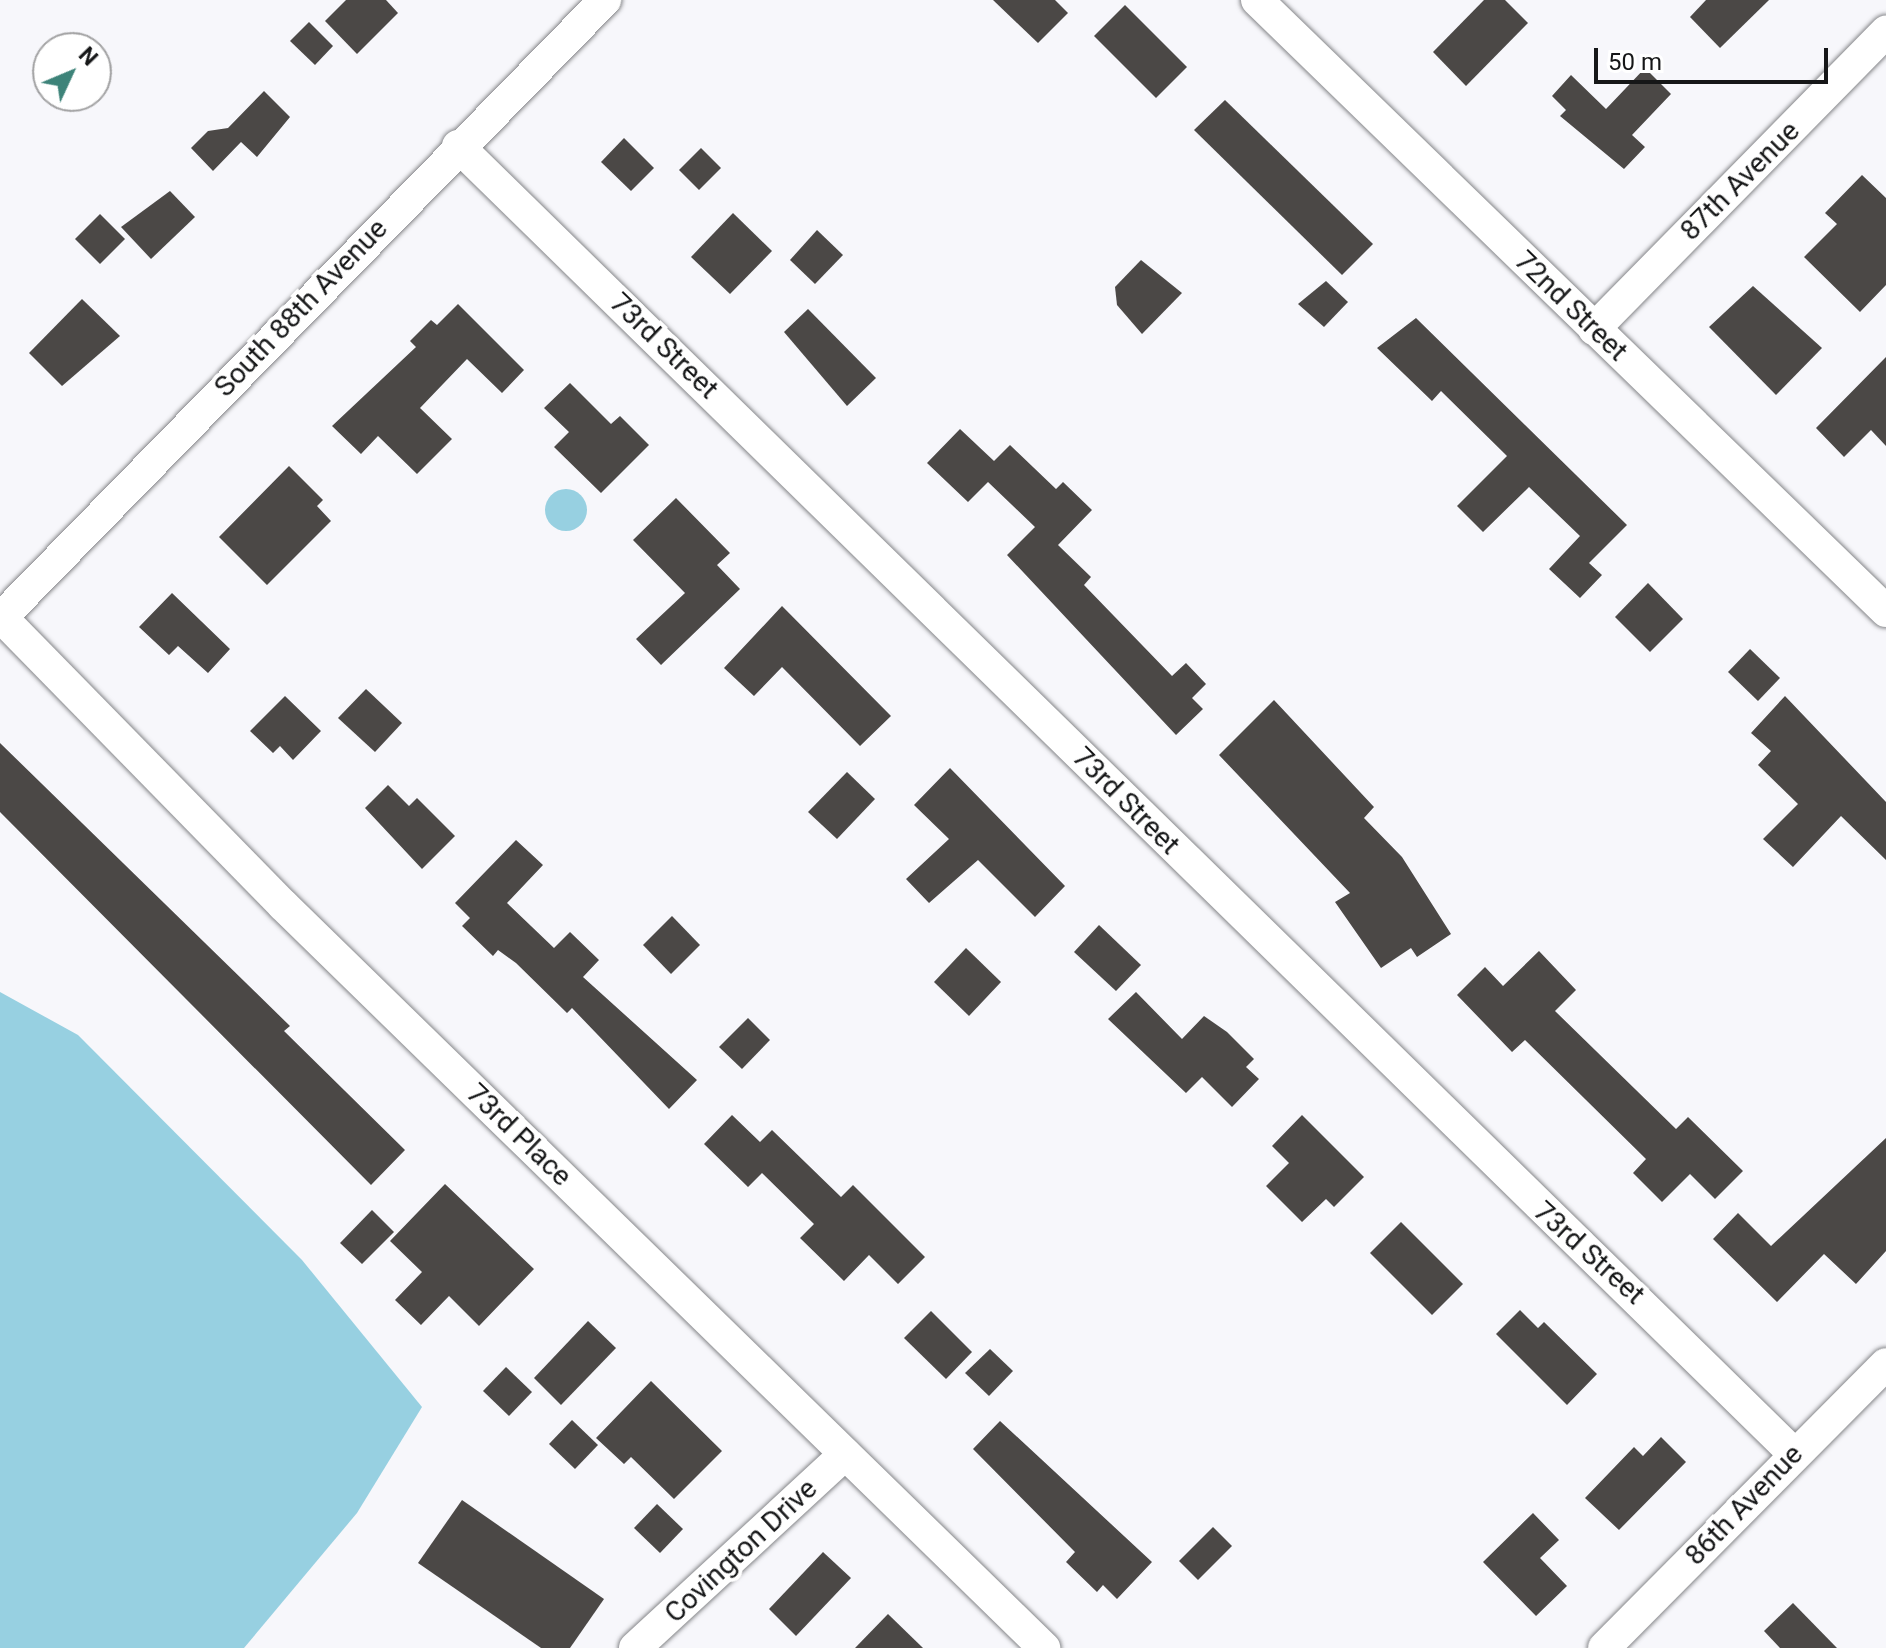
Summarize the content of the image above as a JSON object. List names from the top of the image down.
{
  "streets": {
    "street": [
      "87th Avenue",
      "72nd Street",
      "South 88th Avenue",
      "73rd Street",
      "73rd Place",
      "86th Avenue",
      "Covington Drive"
    ]
  },
  "crossings": [
    ["87th Avenue", "72nd Street"],
    ["South 88th Avenue", "73rd Street"],
    ["South 88th Avenue", "73rd Place"],
    ["73rd Street", "86th Avenue"],
    ["73rd Place", "Covington Drive"]
  ],
  "scale_bar": "50 m",
  "north": "top right"
}
